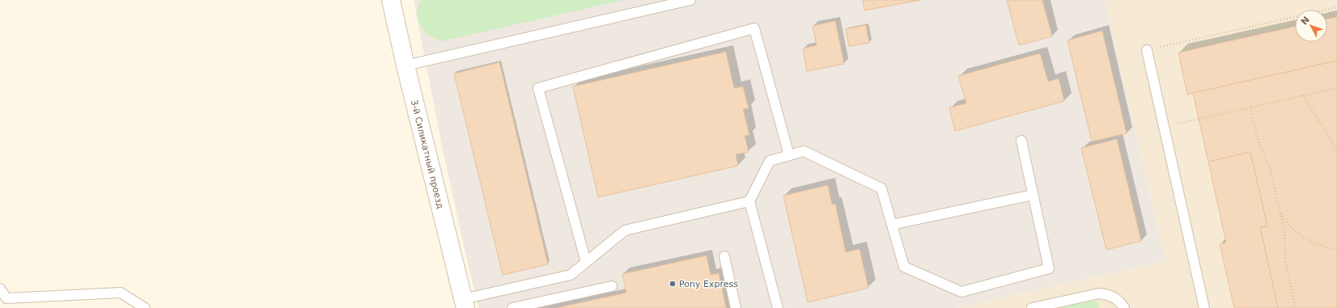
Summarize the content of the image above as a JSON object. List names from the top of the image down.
{
  "streets": {
    "street": ["3-й Силикатный проезд"]
  },
  "places": ["Pony Express"],
  "north": "top left"
}
